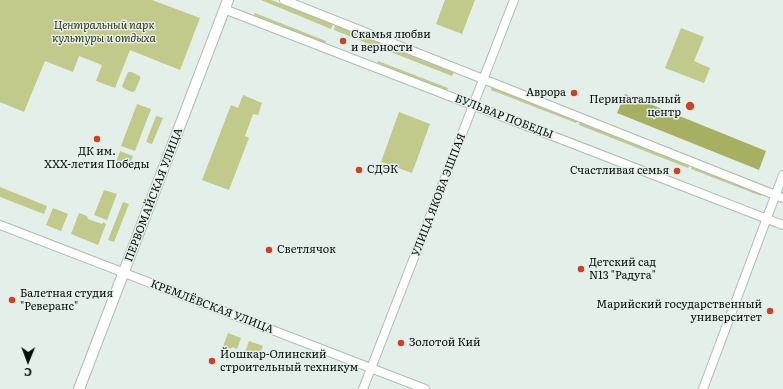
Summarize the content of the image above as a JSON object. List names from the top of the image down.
{
  "streets": {
    "main road": ["ПЕРВОМАЙСКАЯ УЛИЦА"],
    "street": ["БУЛЬВАР ПОБЕДЫ", "УЛИЦА ЯКОВА ЭШПАЯ", "КРЕМЛЁВСКАЯ УЛИЦА"]
  },
  "crossings": [
    ["БУЛЬВАР ПОБЕДЫ", "ПЕРВОМАЙСКАЯ УЛИЦА"],
    ["БУЛЬВАР ПОБЕДЫ", "УЛИЦА ЯКОВА ЭШПАЯ"],
    ["ПЕРВОМАЙСКАЯ УЛИЦА", "КРЕМЛЁВСКАЯ УЛИЦА"],
    ["УЛИЦА ЯКОВА ЭШПАЯ", "КРЕМЛЁВСКАЯ УЛИЦА"]
  ],
  "parks": ["Центральный парк культуры и отдыха"],
  "places": [
    "Скамья любви и верности",
    "Аврора",
    "Перинатальный центр",
    "ДК им. ХХХ-летия Победы",
    "СДЭК",
    "Счастливая семья",
    "Светлячок",
    "Детский сад N13 \"Радуга\"",
    "Балетная студия \"Реверанс\"",
    "Марийский государственный университет",
    "Золотой Кий",
    "Йошкар-Олинский строительный техникум"
  ],
  "north": "bottom"
}
